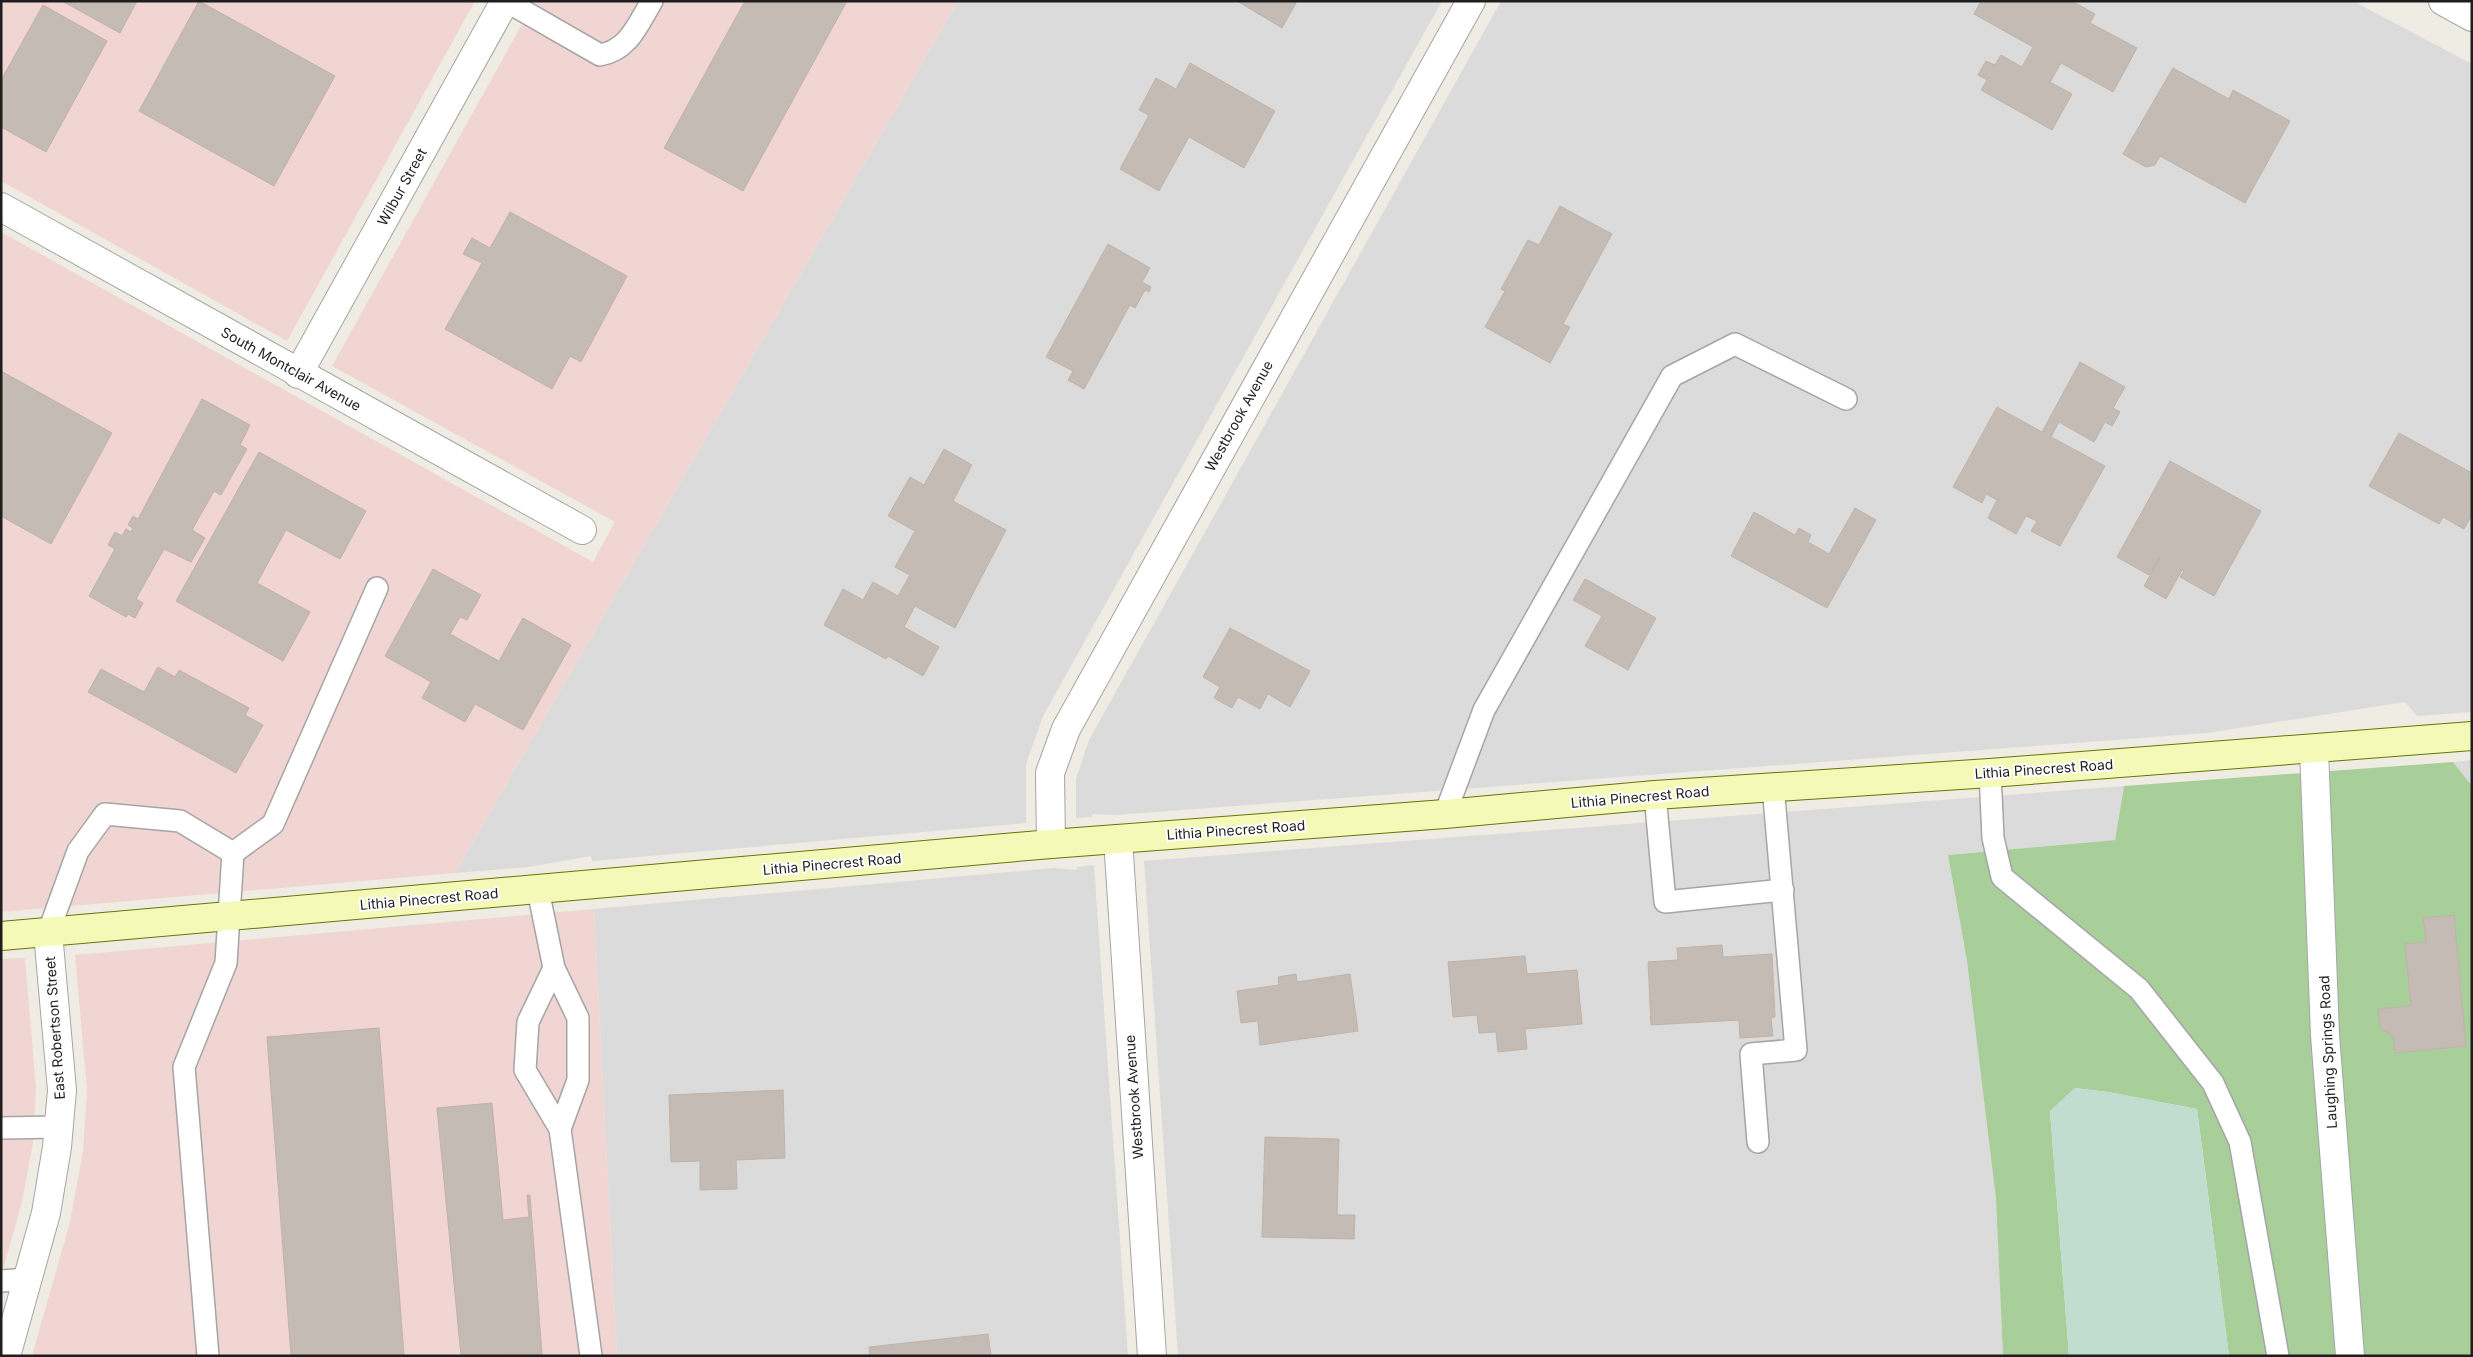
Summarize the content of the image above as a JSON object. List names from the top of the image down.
{
  "streets": {
    "main road": ["Lithia Pinecrest Road"],
    "street": [
      "Wilbur Street",
      "South Montclair Avenue",
      "Westbrook Avenue",
      "East Robertson Street",
      "Laughing Springs Road"
    ]
  },
  "crossings": [
    ["Wilbur Street", "South Montclair Avenue"],
    ["Westbrook Avenue", "Lithia Pinecrest Road"],
    ["Lithia Pinecrest Road", "East Robertson Street"],
    ["Lithia Pinecrest Road", "Laughing Springs Road"]
  ]
}
